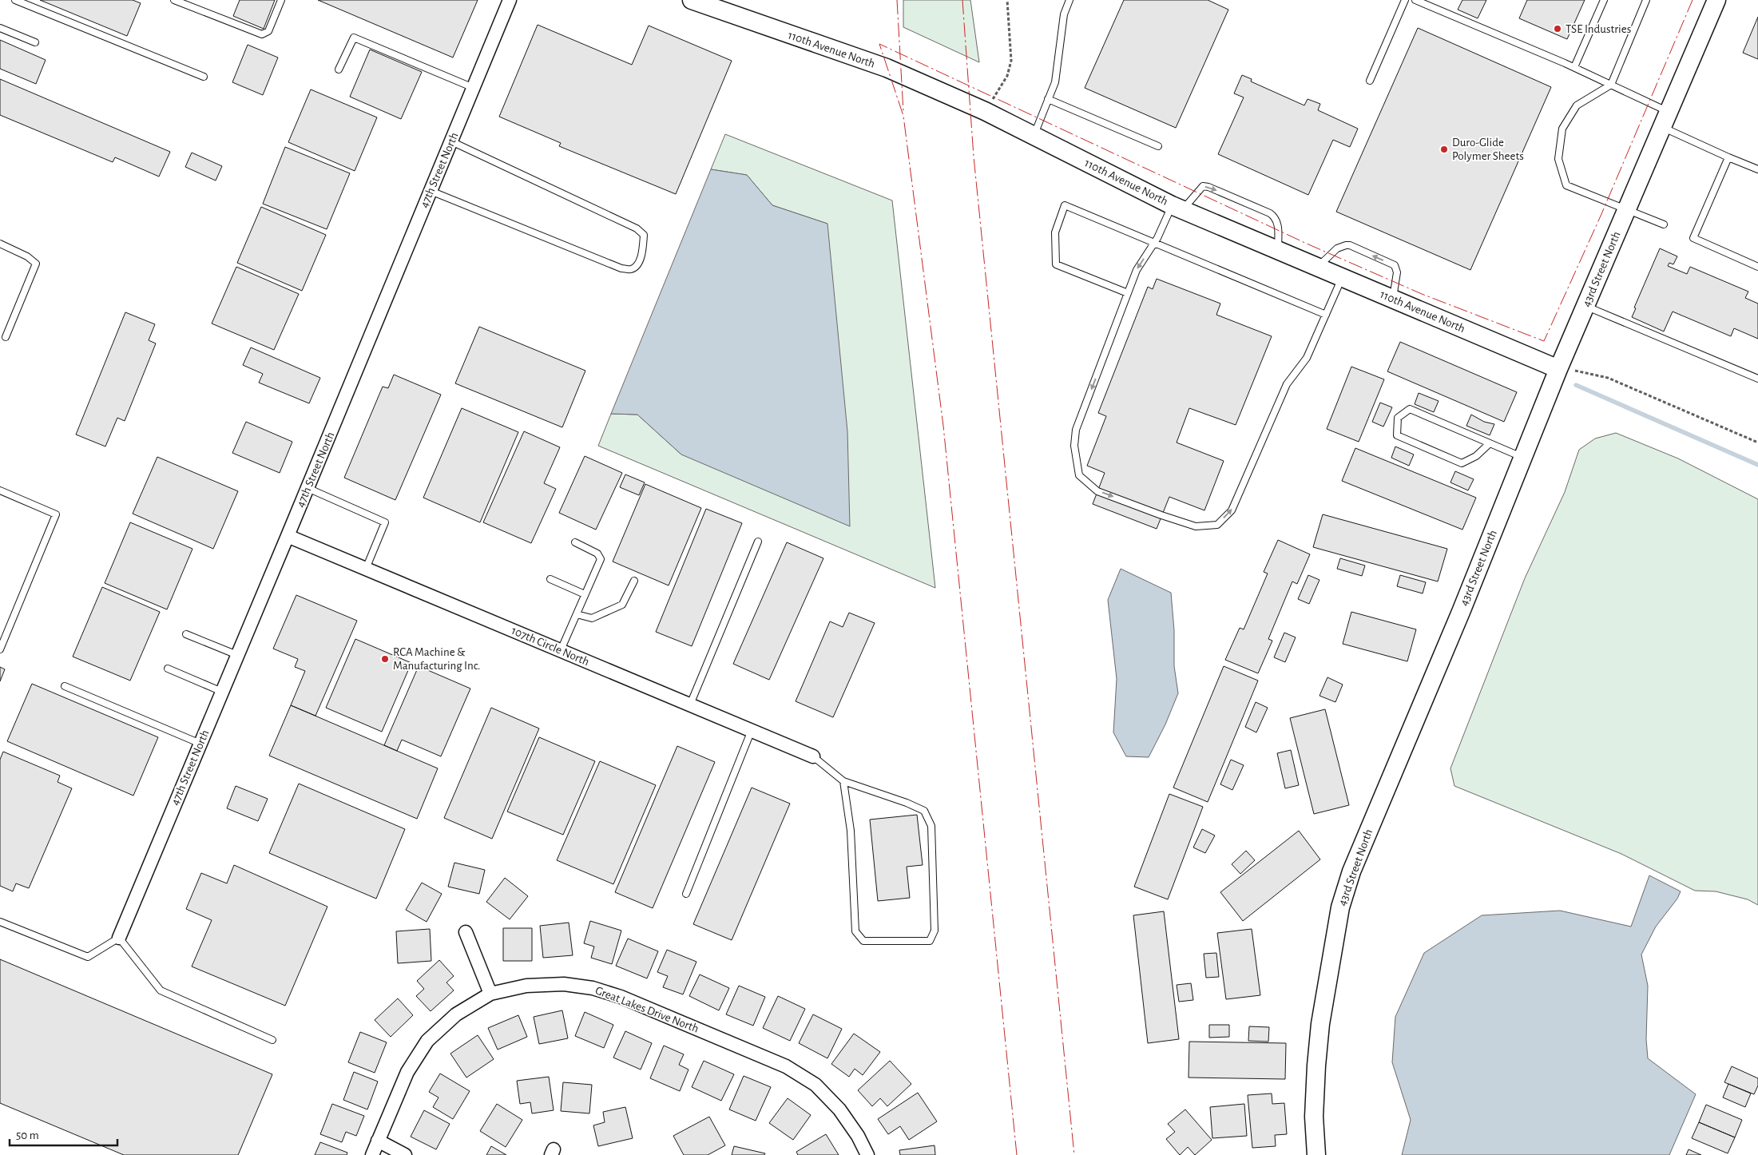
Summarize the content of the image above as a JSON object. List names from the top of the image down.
{
  "streets": {
    "street": [
      "110th Avenue North",
      "47th Street North",
      "43rd Street North",
      "107th Circle North",
      "Great Lakes Drive North"
    ]
  },
  "crossings": [
    ["110th Avenue North", "43rd Street North"],
    ["47th Street North", "107th Circle North"]
  ],
  "places": ["TSE Industries", "Duro-Glide Polymer Sheets", "RCA Machine & Manufacturing Inc."],
  "scale_bar": "50 m"
}
